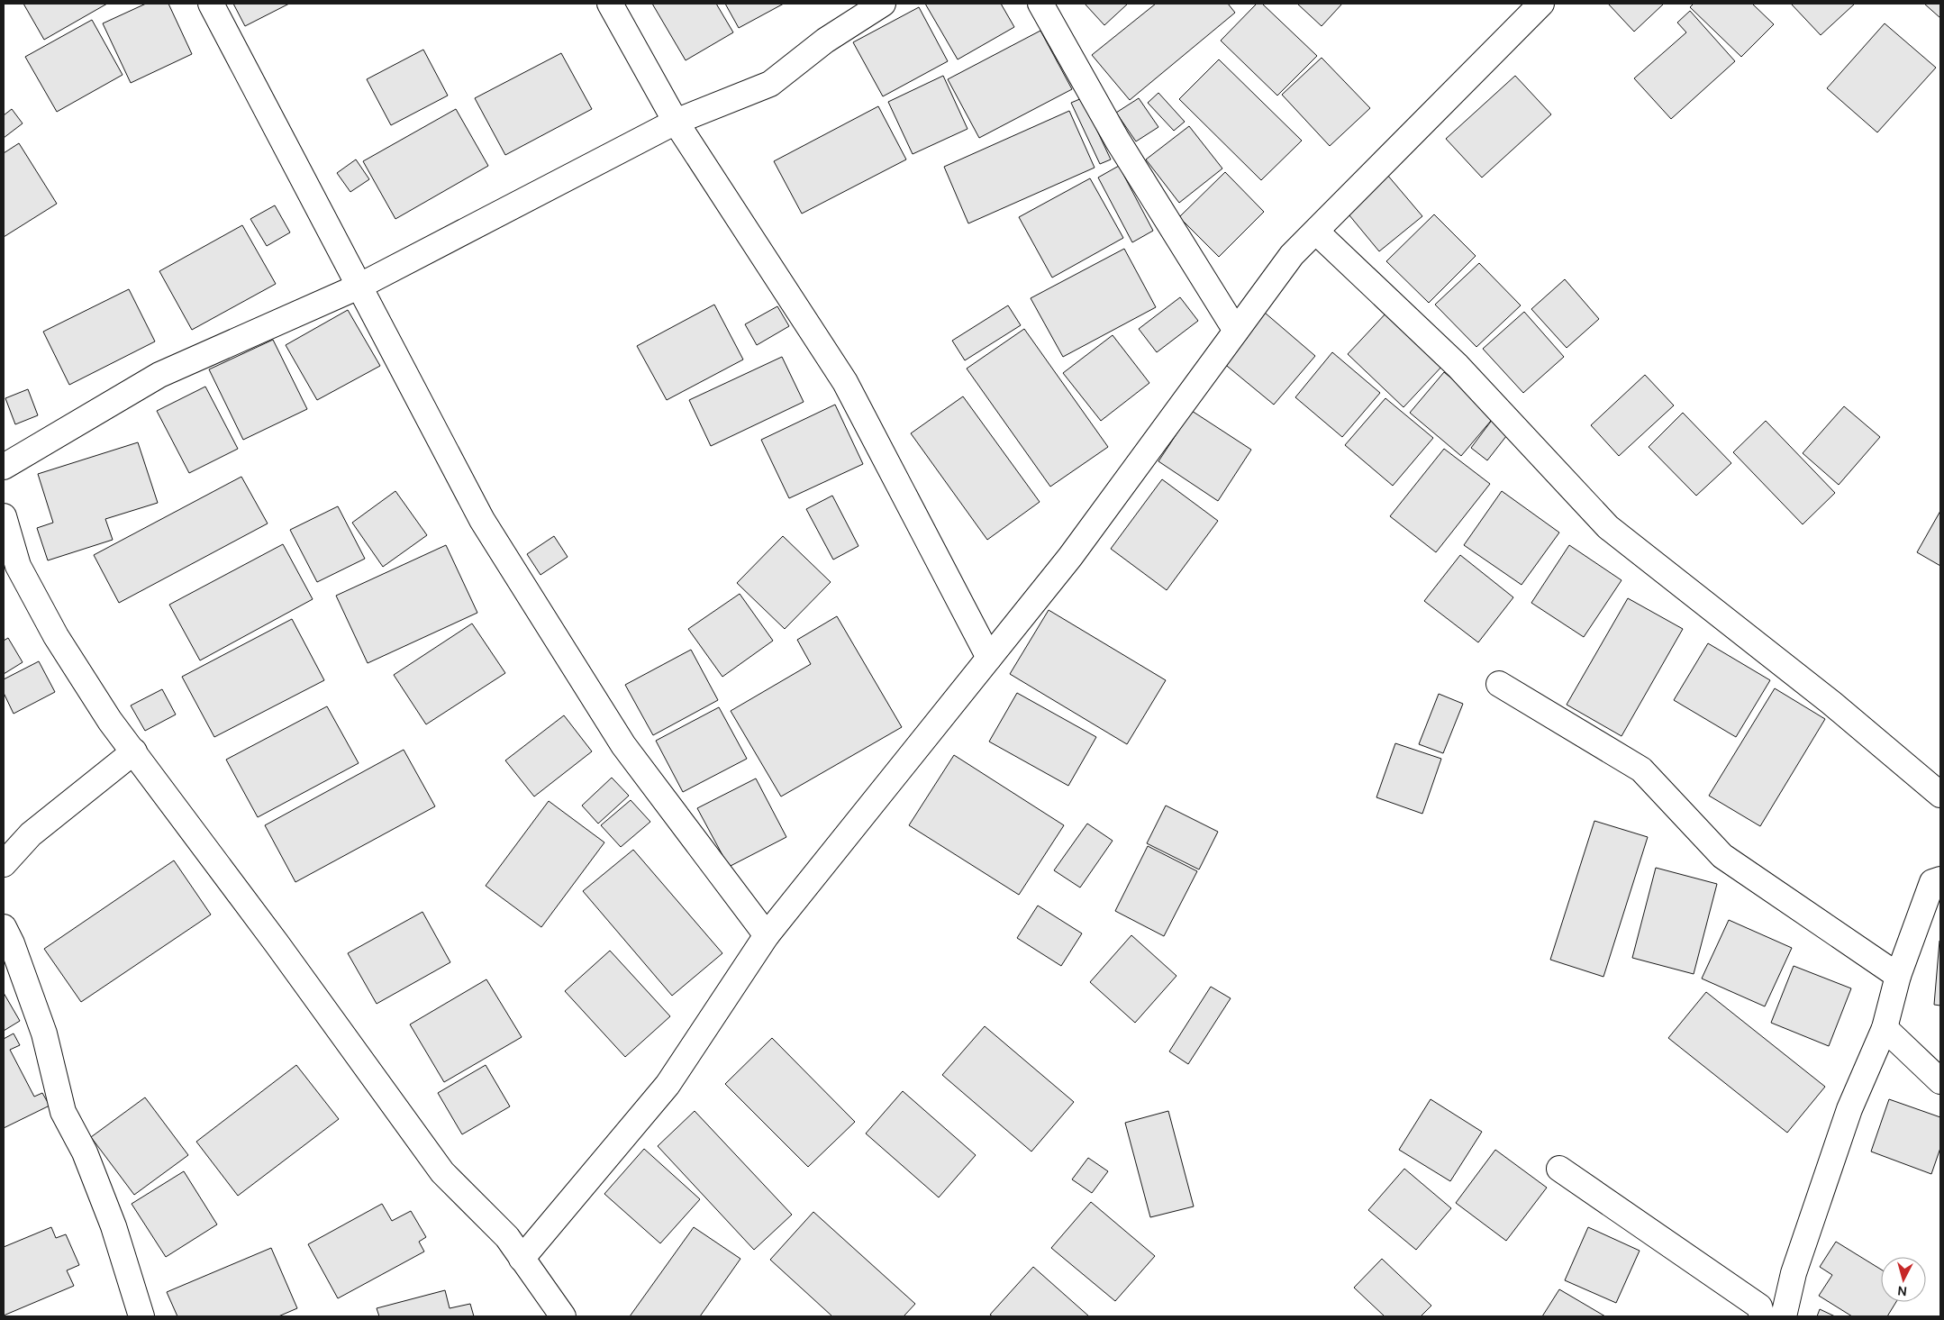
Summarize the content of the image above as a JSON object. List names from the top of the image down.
{
  "north": "bottom"
}
